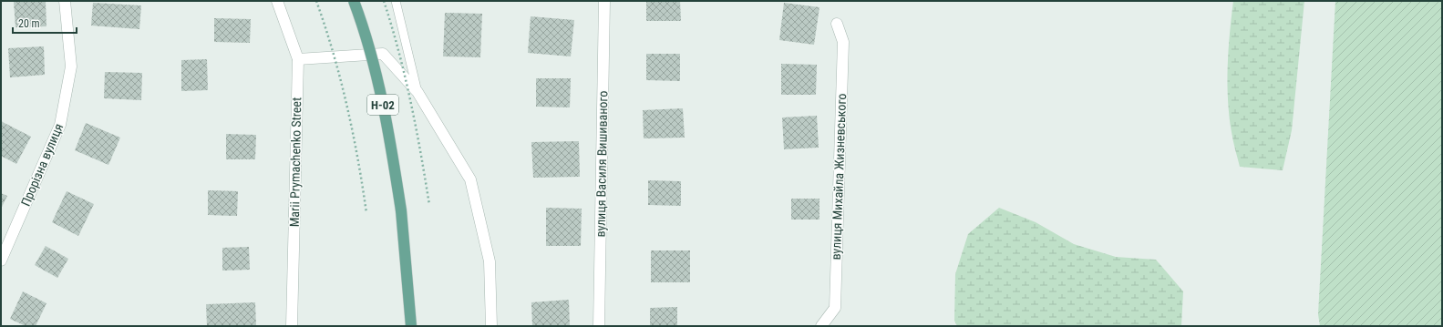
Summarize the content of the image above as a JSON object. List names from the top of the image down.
{
  "streets": {
    "main road": ["Н-02"],
    "street": [
      "Marii Prymachenko Street",
      "вулиця Василя Вишиваного",
      "Прорізна вулиця",
      "вулиця Михайла Жизневського"
    ]
  },
  "scale_bar": "20 m"
}
